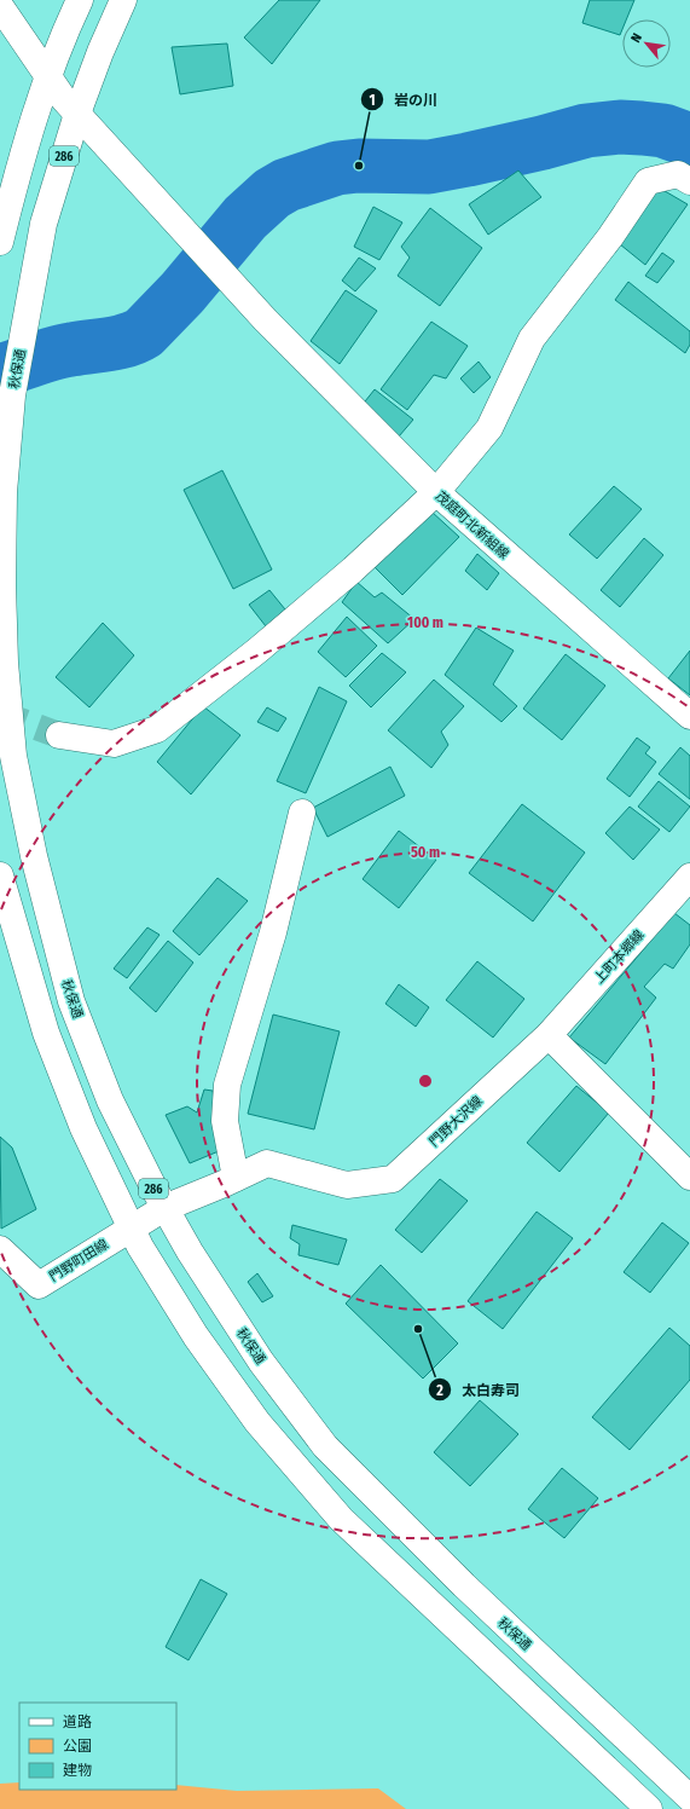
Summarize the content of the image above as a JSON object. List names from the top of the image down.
{
  "streets": {
    "main road": [
      "286",
      "秋保通",
      "茂庭町北新組線",
      "上町本郷線",
      "門野大沢線",
      "門野町田線"
    ]
  },
  "crossings": [
    ["286", "門野町田線"],
    ["秋保通", "茂庭町北新組線"],
    ["秋保通", "門野大沢線"],
    ["秋保通", "門野町田線"],
    ["上町本郷線", "門野大沢線"],
    ["門野大沢線", "門野町田線"]
  ],
  "places": ["岩の川", "太白寿司"],
  "legend": ["道路", "公園", "建物"],
  "north": "top left",
  "rings": ["100 m", "50 m"]
}
